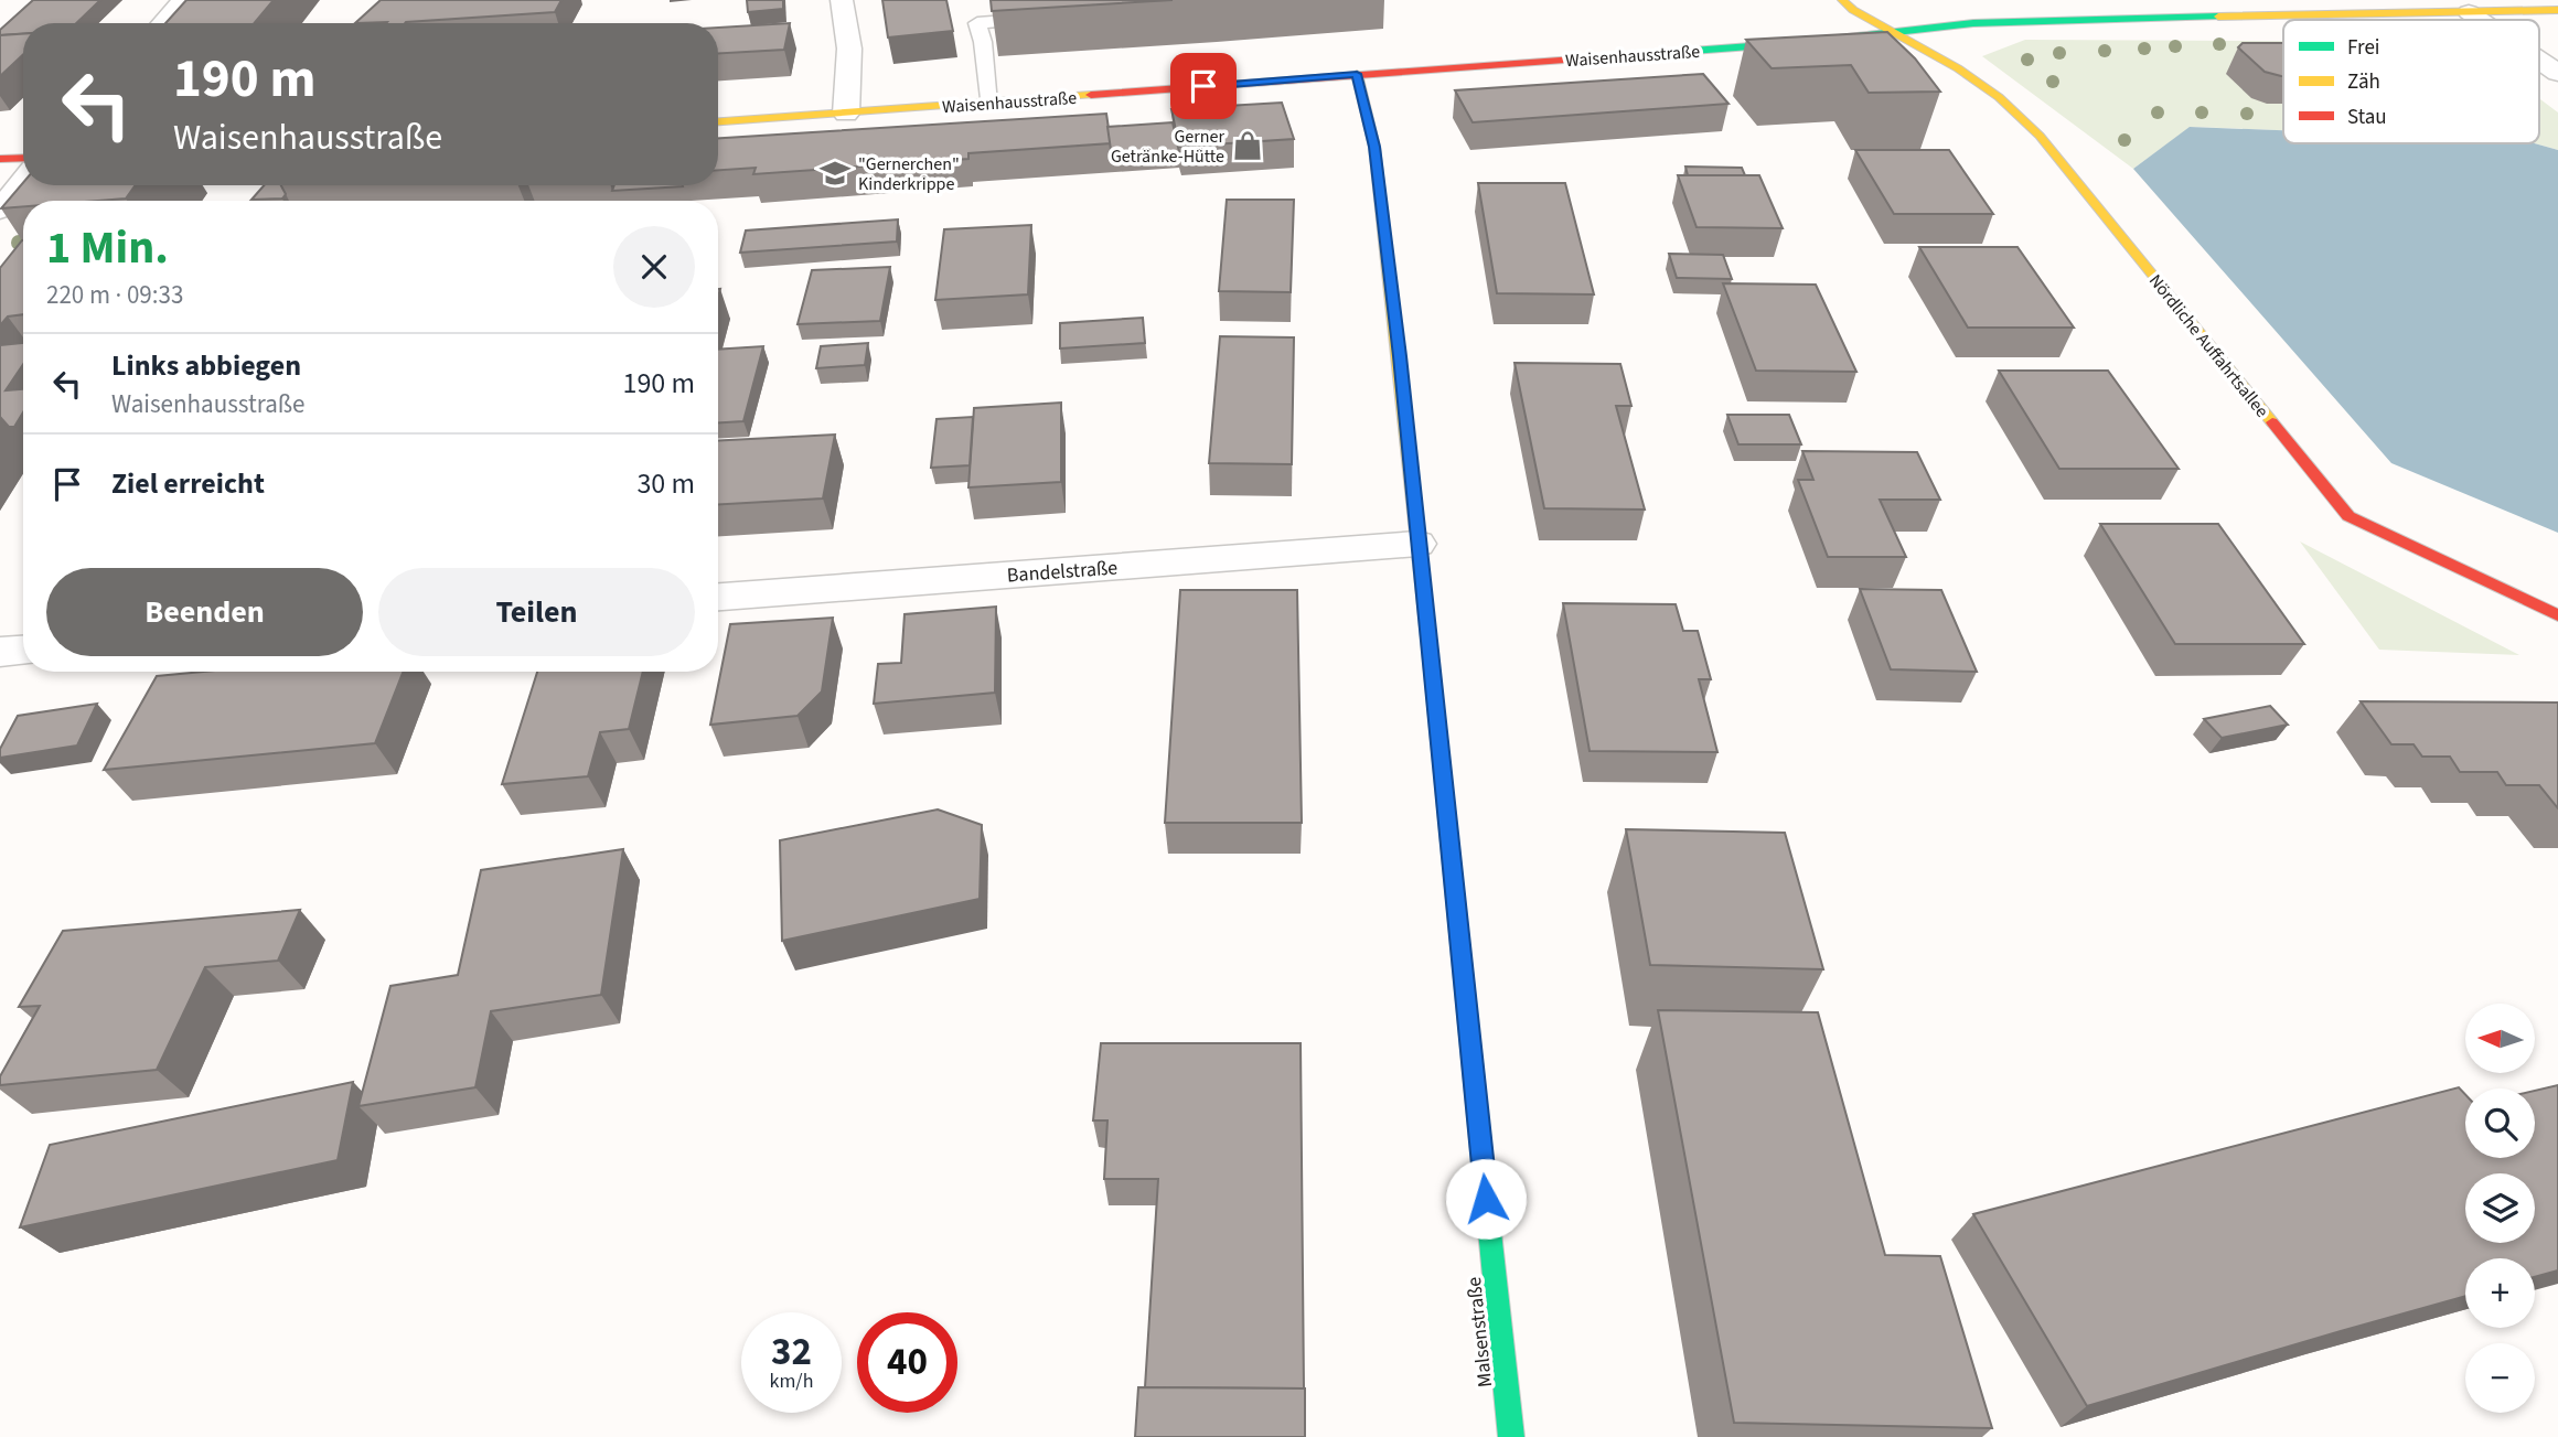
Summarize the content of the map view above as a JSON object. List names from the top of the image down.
{
  "streets": {
    "street": [
      "Waisenhausstraße",
      "Nördliche Auffahrtsallee",
      "Bandelstraße",
      "Malsenstraße"
    ]
  },
  "crossings": [
    ["Waisenhausstraße", "Nördliche Auffahrtsallee"],
    ["Waisenhausstraße", "Malsenstraße"],
    ["Bandelstraße", "Malsenstraße"]
  ],
  "places": {
    "shop": ["Gerner Getränke-Hütte"],
    "school or university": ["\"Gernerchen\" Kinderkrippe"]
  },
  "legend": ["Frei", "Zäh", "Stau"],
  "north": "left",
  "page": {
    "turn": ["190 m", "Waisenhausstraße"],
    "heading": ["1 Min.", "220 m · 09:33"],
    "list": [
      {
        "name": "Links abbiegen",
        "note": "Waisenhausstraße",
        "value": "190 m"
      },
      {
        "name": "Ziel erreicht",
        "value": "30 m"
      }
    ],
    "buttons": ["Beenden", "Teilen"],
    "map_buttons": ["+", "−"],
    "speed": "32 km/h",
    "limit": "40"
  }
}
